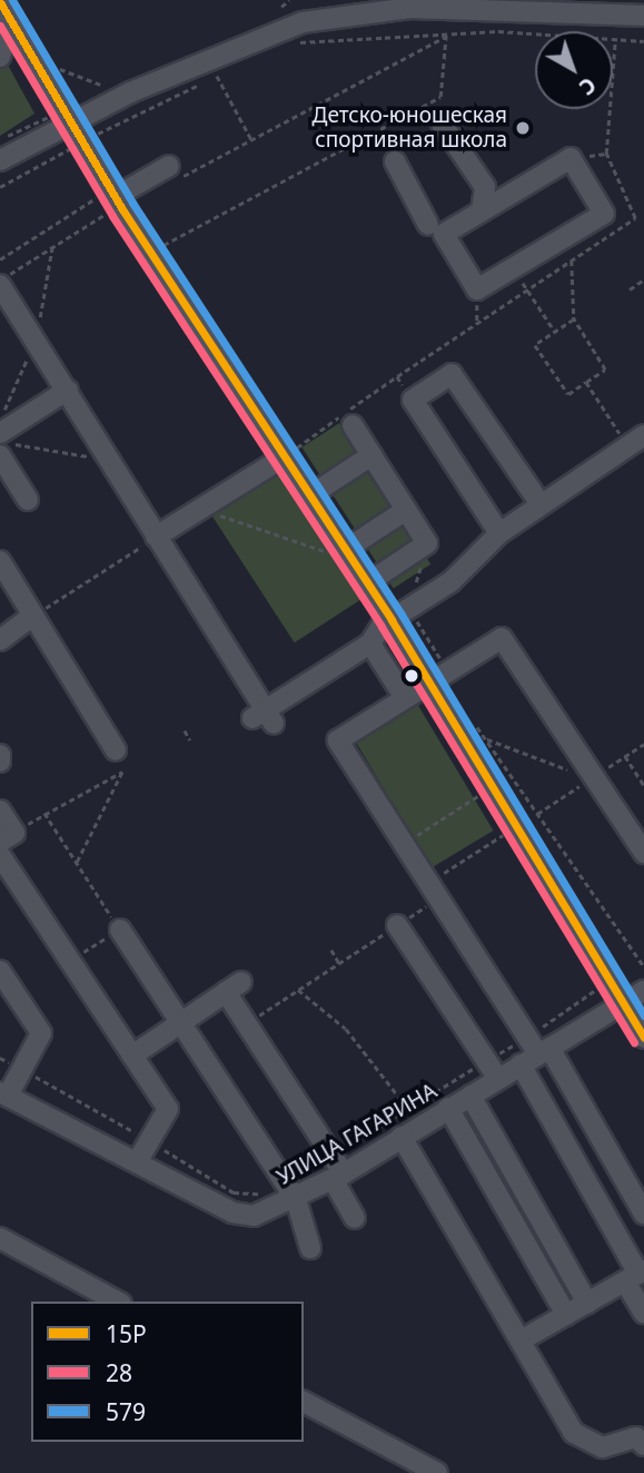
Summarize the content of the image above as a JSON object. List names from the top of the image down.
{
  "streets": {
    "street": ["УЛИЦА ГАГАРИНА"]
  },
  "places": ["Детско-юношеская спортивная школа"],
  "lines": ["transit line 579", "transit line 15Р", "transit line 28"],
  "legend": ["15Р", "28", "579"],
  "north": "bottom right"
}
